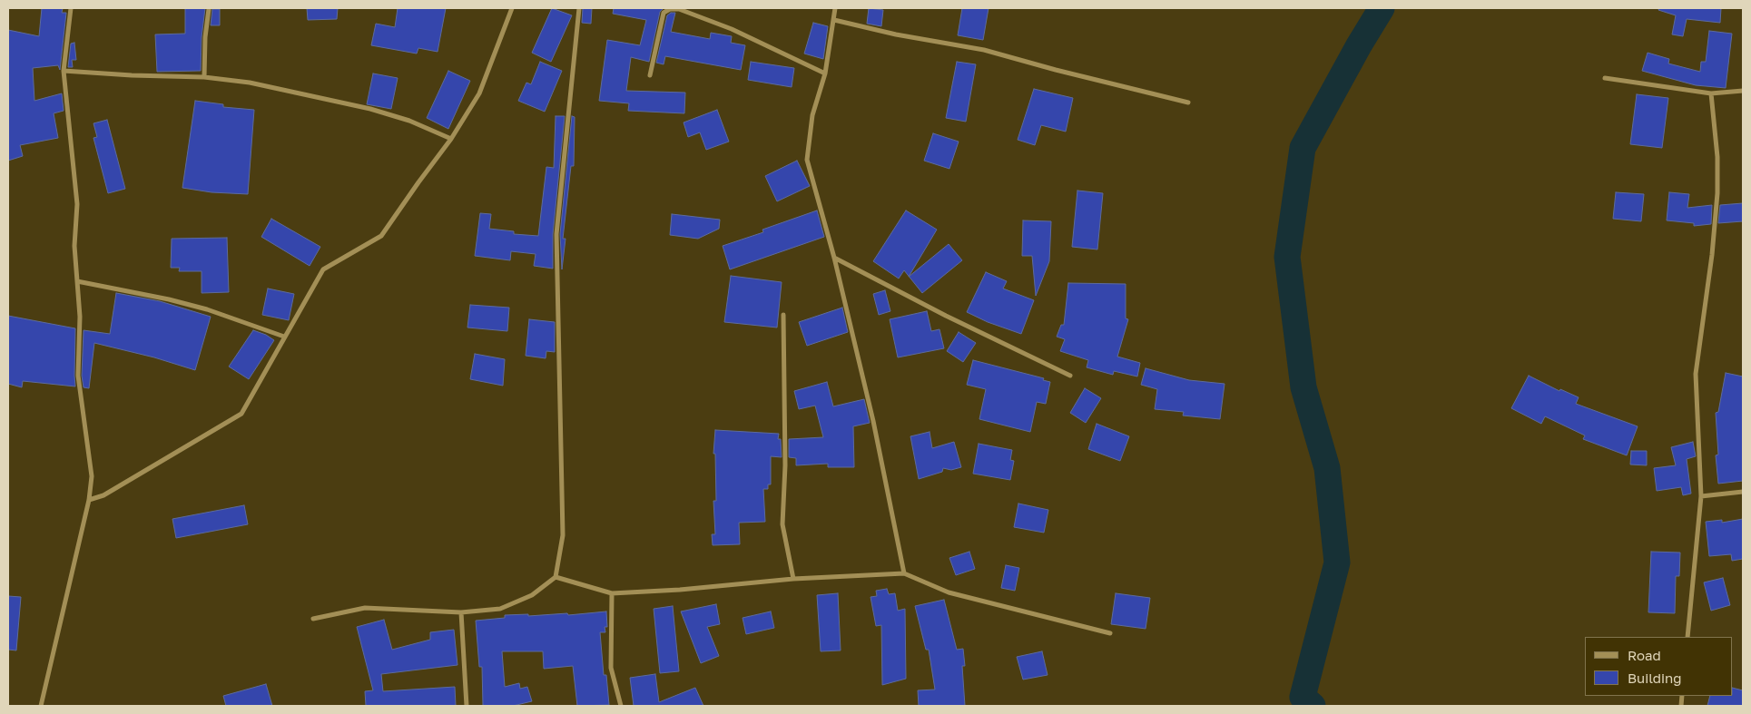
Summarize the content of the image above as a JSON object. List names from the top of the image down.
{
  "legend": ["Road", "Building"]
}
